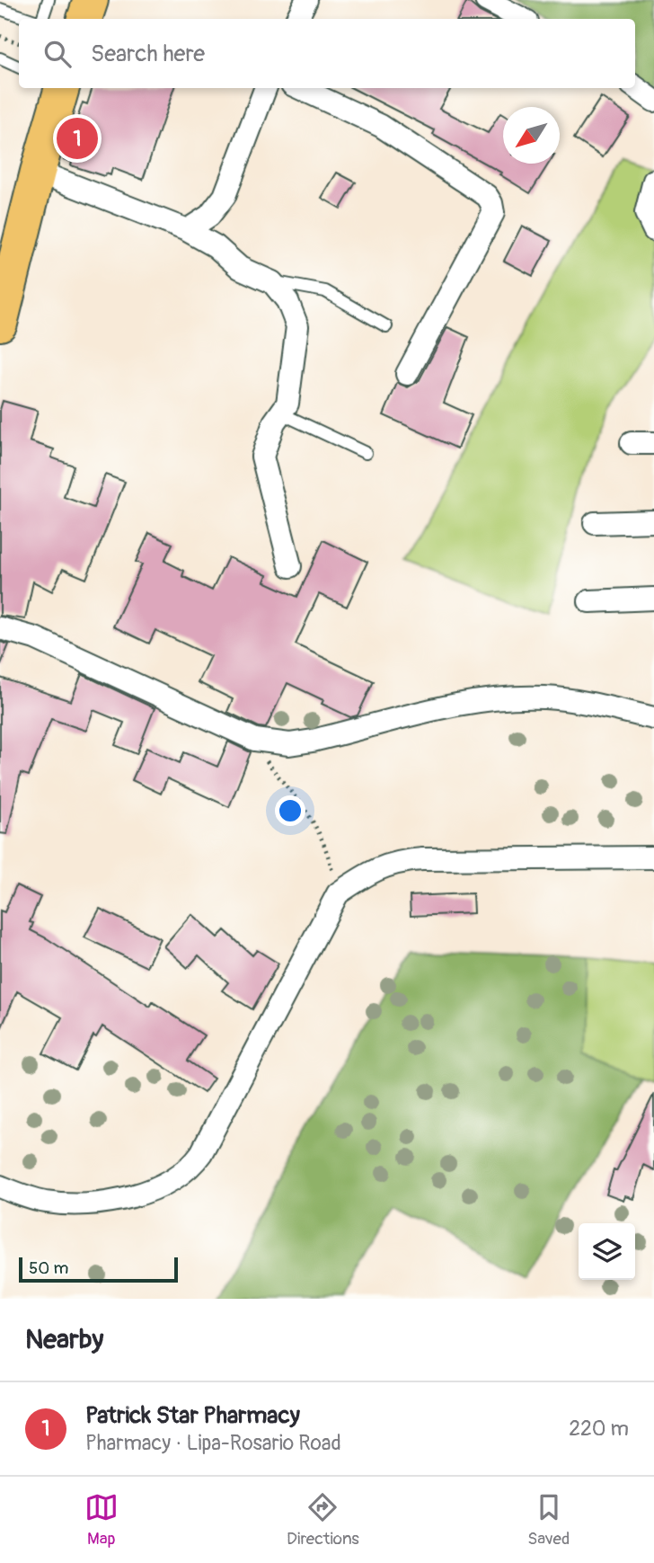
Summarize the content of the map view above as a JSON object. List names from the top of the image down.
{
  "scale_bar": "50 m",
  "north": "bottom left",
  "page": {
    "search": "Search here",
    "pins": "1",
    "scale": "50 m",
    "heading": "Nearby",
    "list": [
      {
        "mark": "1",
        "name": "Patrick Star Pharmacy",
        "note": "Pharmacy · Lipa-Rosario Road",
        "value": "220 m"
      }
    ],
    "nav": ["Map", "Directions", "Saved"]
  }
}
